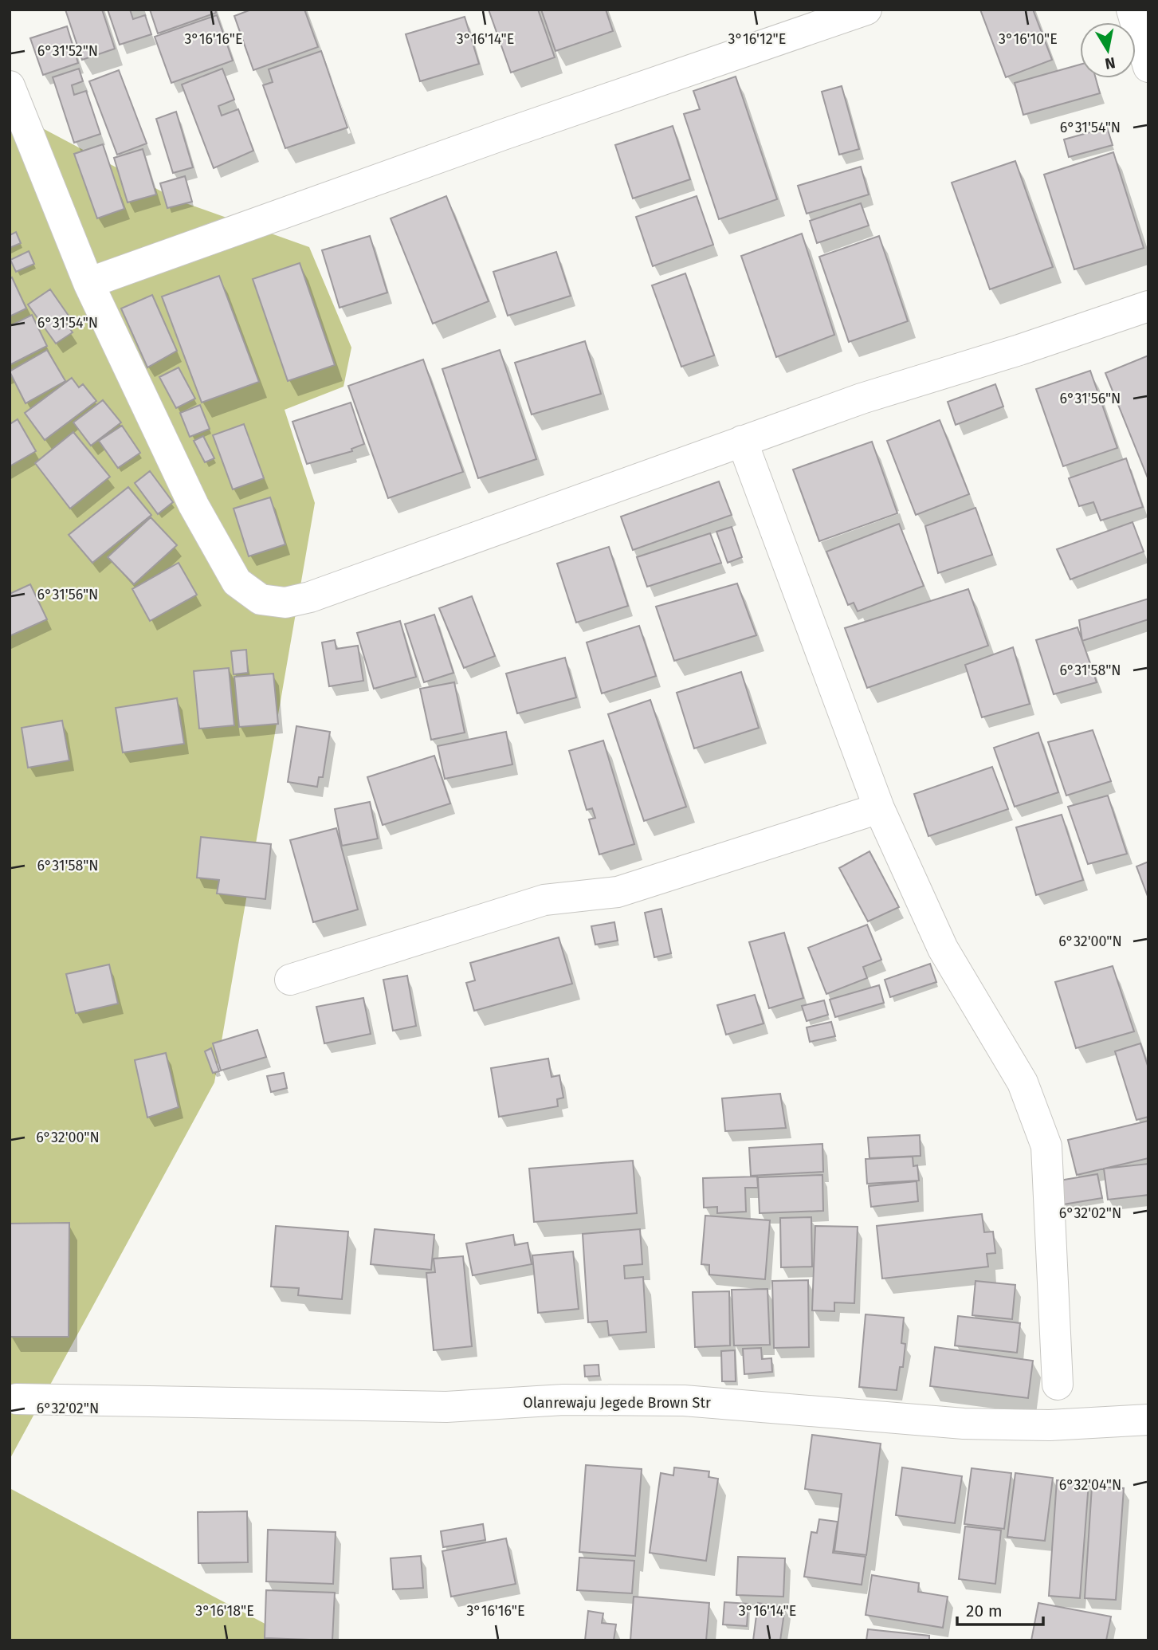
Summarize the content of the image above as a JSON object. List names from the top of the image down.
{
  "streets": {
    "street": ["Olanrewaju Jegede Brown Str"]
  },
  "scale_bar": "20 m",
  "north": "bottom",
  "coordinates": [
    "3°16'16\"E",
    "3°16'14\"E",
    "3°16'12\"E",
    "3°16'10\"E",
    "6°31'52\"N",
    "6°31'54\"N",
    "6°31'56\"N",
    "6°31'58\"N",
    "6°32'00\"N",
    "6°32'02\"N",
    "6°32'04\"N",
    "3°16'18\"E"
  ]
}
